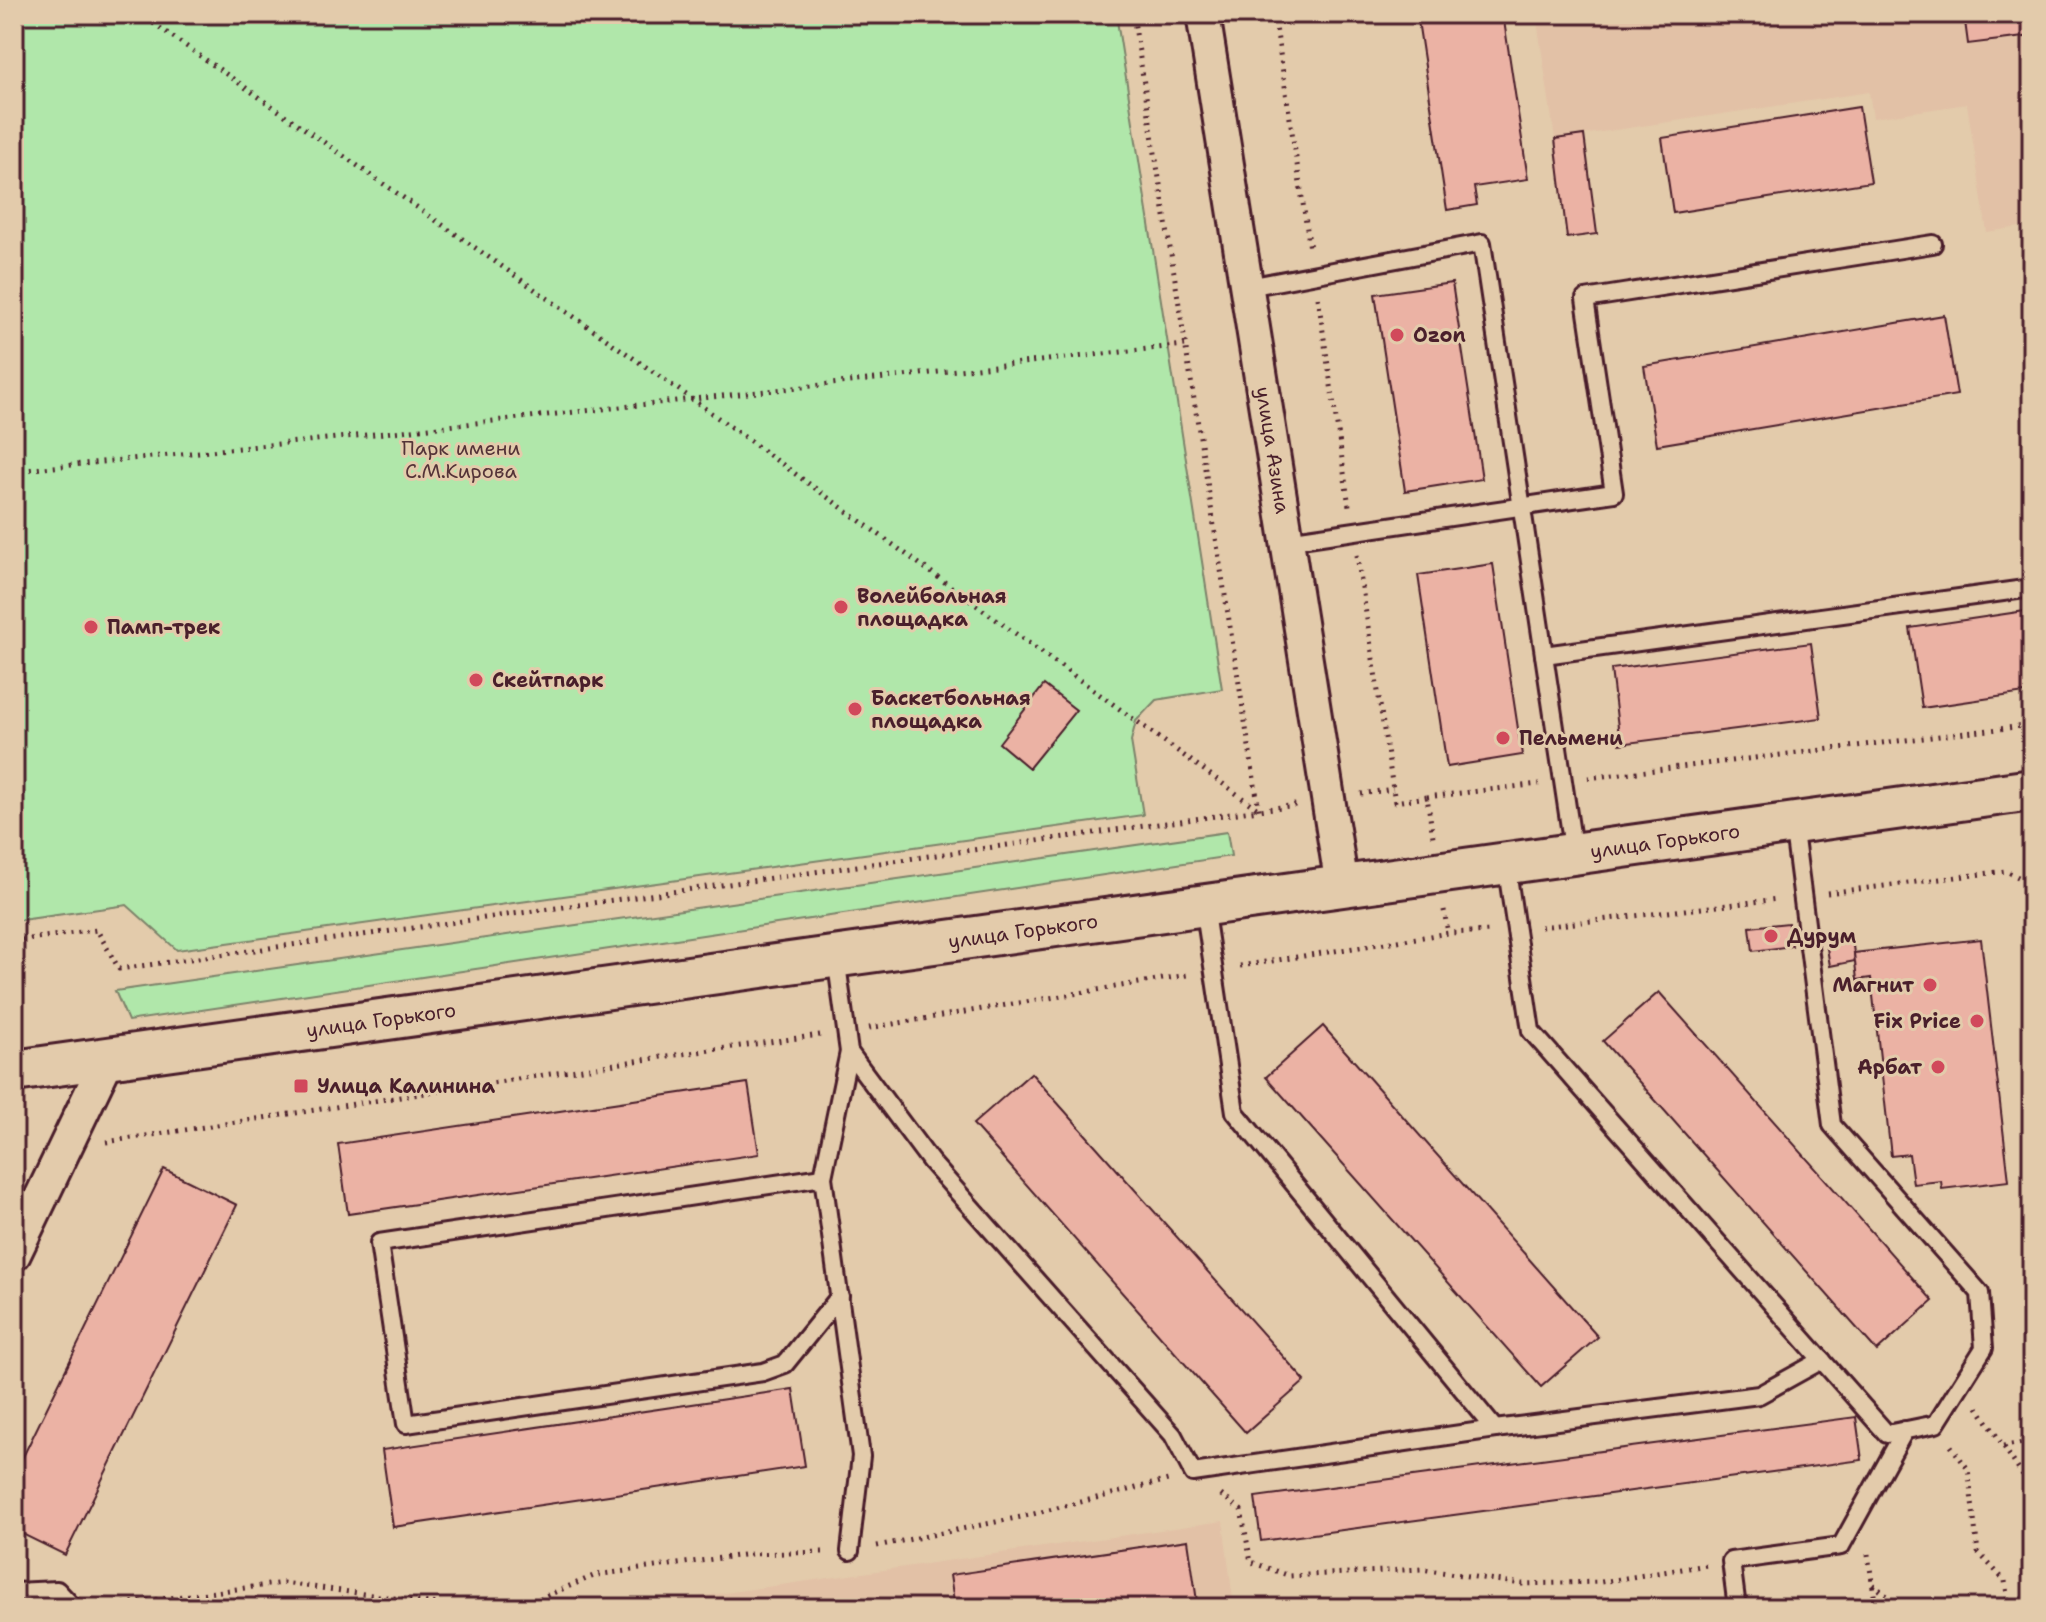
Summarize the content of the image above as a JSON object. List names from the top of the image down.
{
  "streets": {
    "street": ["улица Азина", "улица Горького"]
  },
  "crossings": [
    ["улица Азина", "улица Горького"]
  ],
  "parks": ["Парк имени С.М.Кирова"],
  "places": {
    "other": [
      "Ozon",
      "Волейбольная площадка",
      "Памп-трек",
      "Скейтпарк",
      "Баскетбольная площадка",
      "Пельмени",
      "Дурум",
      "Магнит",
      "Fix Price",
      "Арбат"
    ],
    "transit": ["Улица Калинина"]
  }
}
